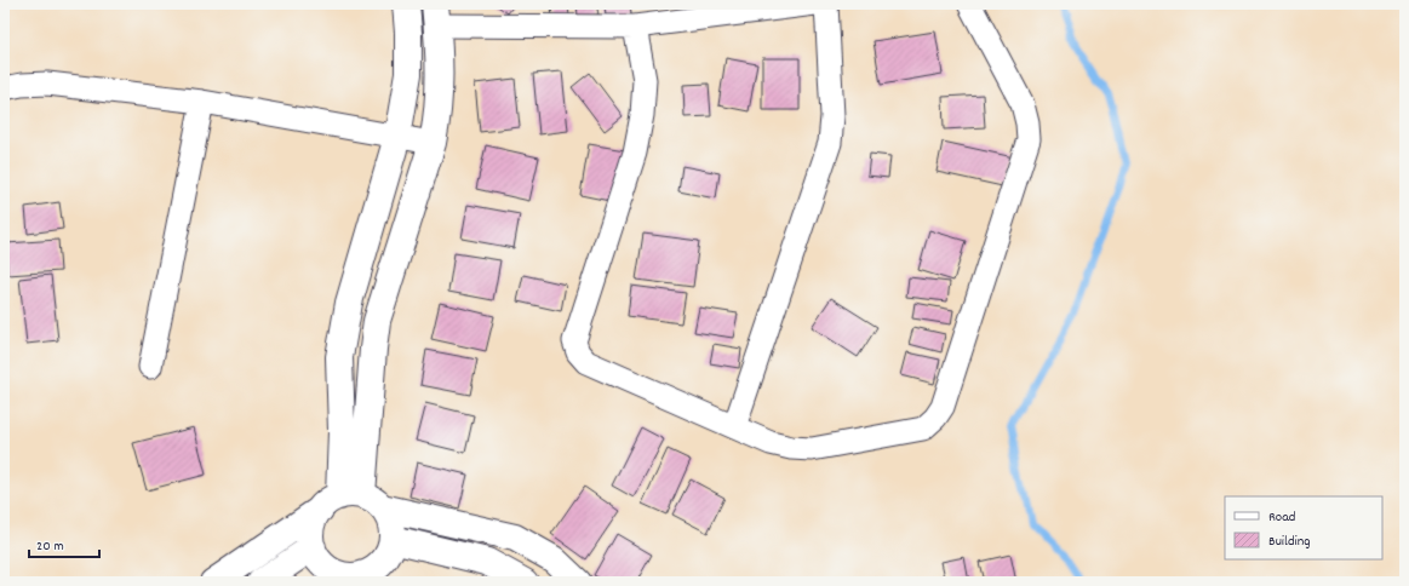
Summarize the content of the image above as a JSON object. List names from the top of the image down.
{
  "legend": ["Road", "Building"],
  "scale_bar": "20 m"
}
